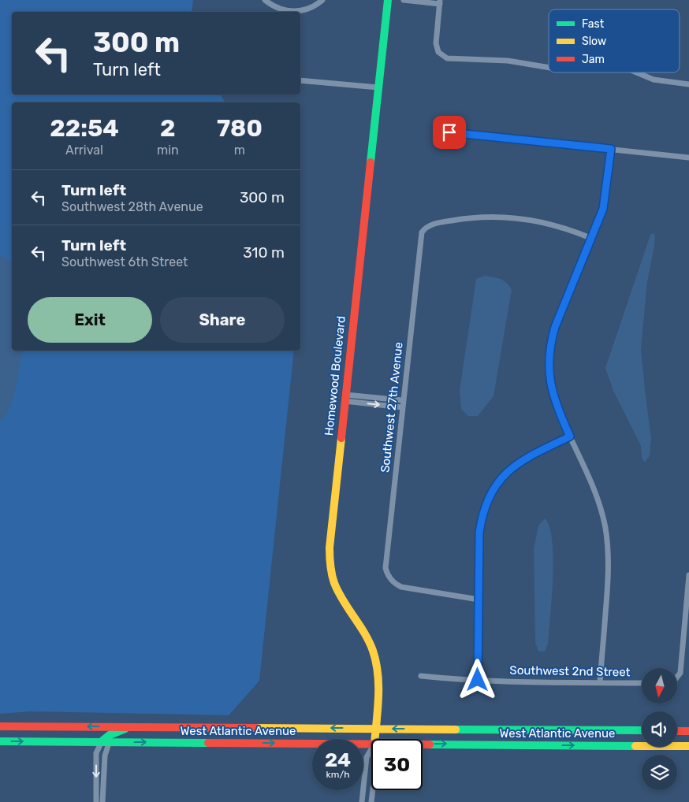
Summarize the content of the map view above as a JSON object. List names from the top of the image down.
{
  "streets": {
    "main road": ["Homewood Boulevard", "West Atlantic Avenue"],
    "street": ["Southwest 27th Avenue", "Southwest 2nd Street"]
  },
  "crossings": [
    ["Homewood Boulevard", "West Atlantic Avenue"]
  ],
  "legend": ["Fast", "Slow", "Jam"],
  "north": "bottom",
  "page": {
    "turn": ["300 m", "Turn left"],
    "eta": [
      "22:54",
      "Arrival",
      "2",
      "min",
      "780",
      "m"
    ],
    "list": [
      {
        "name": "Turn left",
        "note": "Southwest 28th Avenue",
        "value": "300 m"
      },
      {
        "name": "Turn left",
        "note": "Southwest 6th Street",
        "value": "310 m"
      }
    ],
    "buttons": ["Exit", "Share"],
    "speed": "24 km/h",
    "limit": "30"
  }
}
